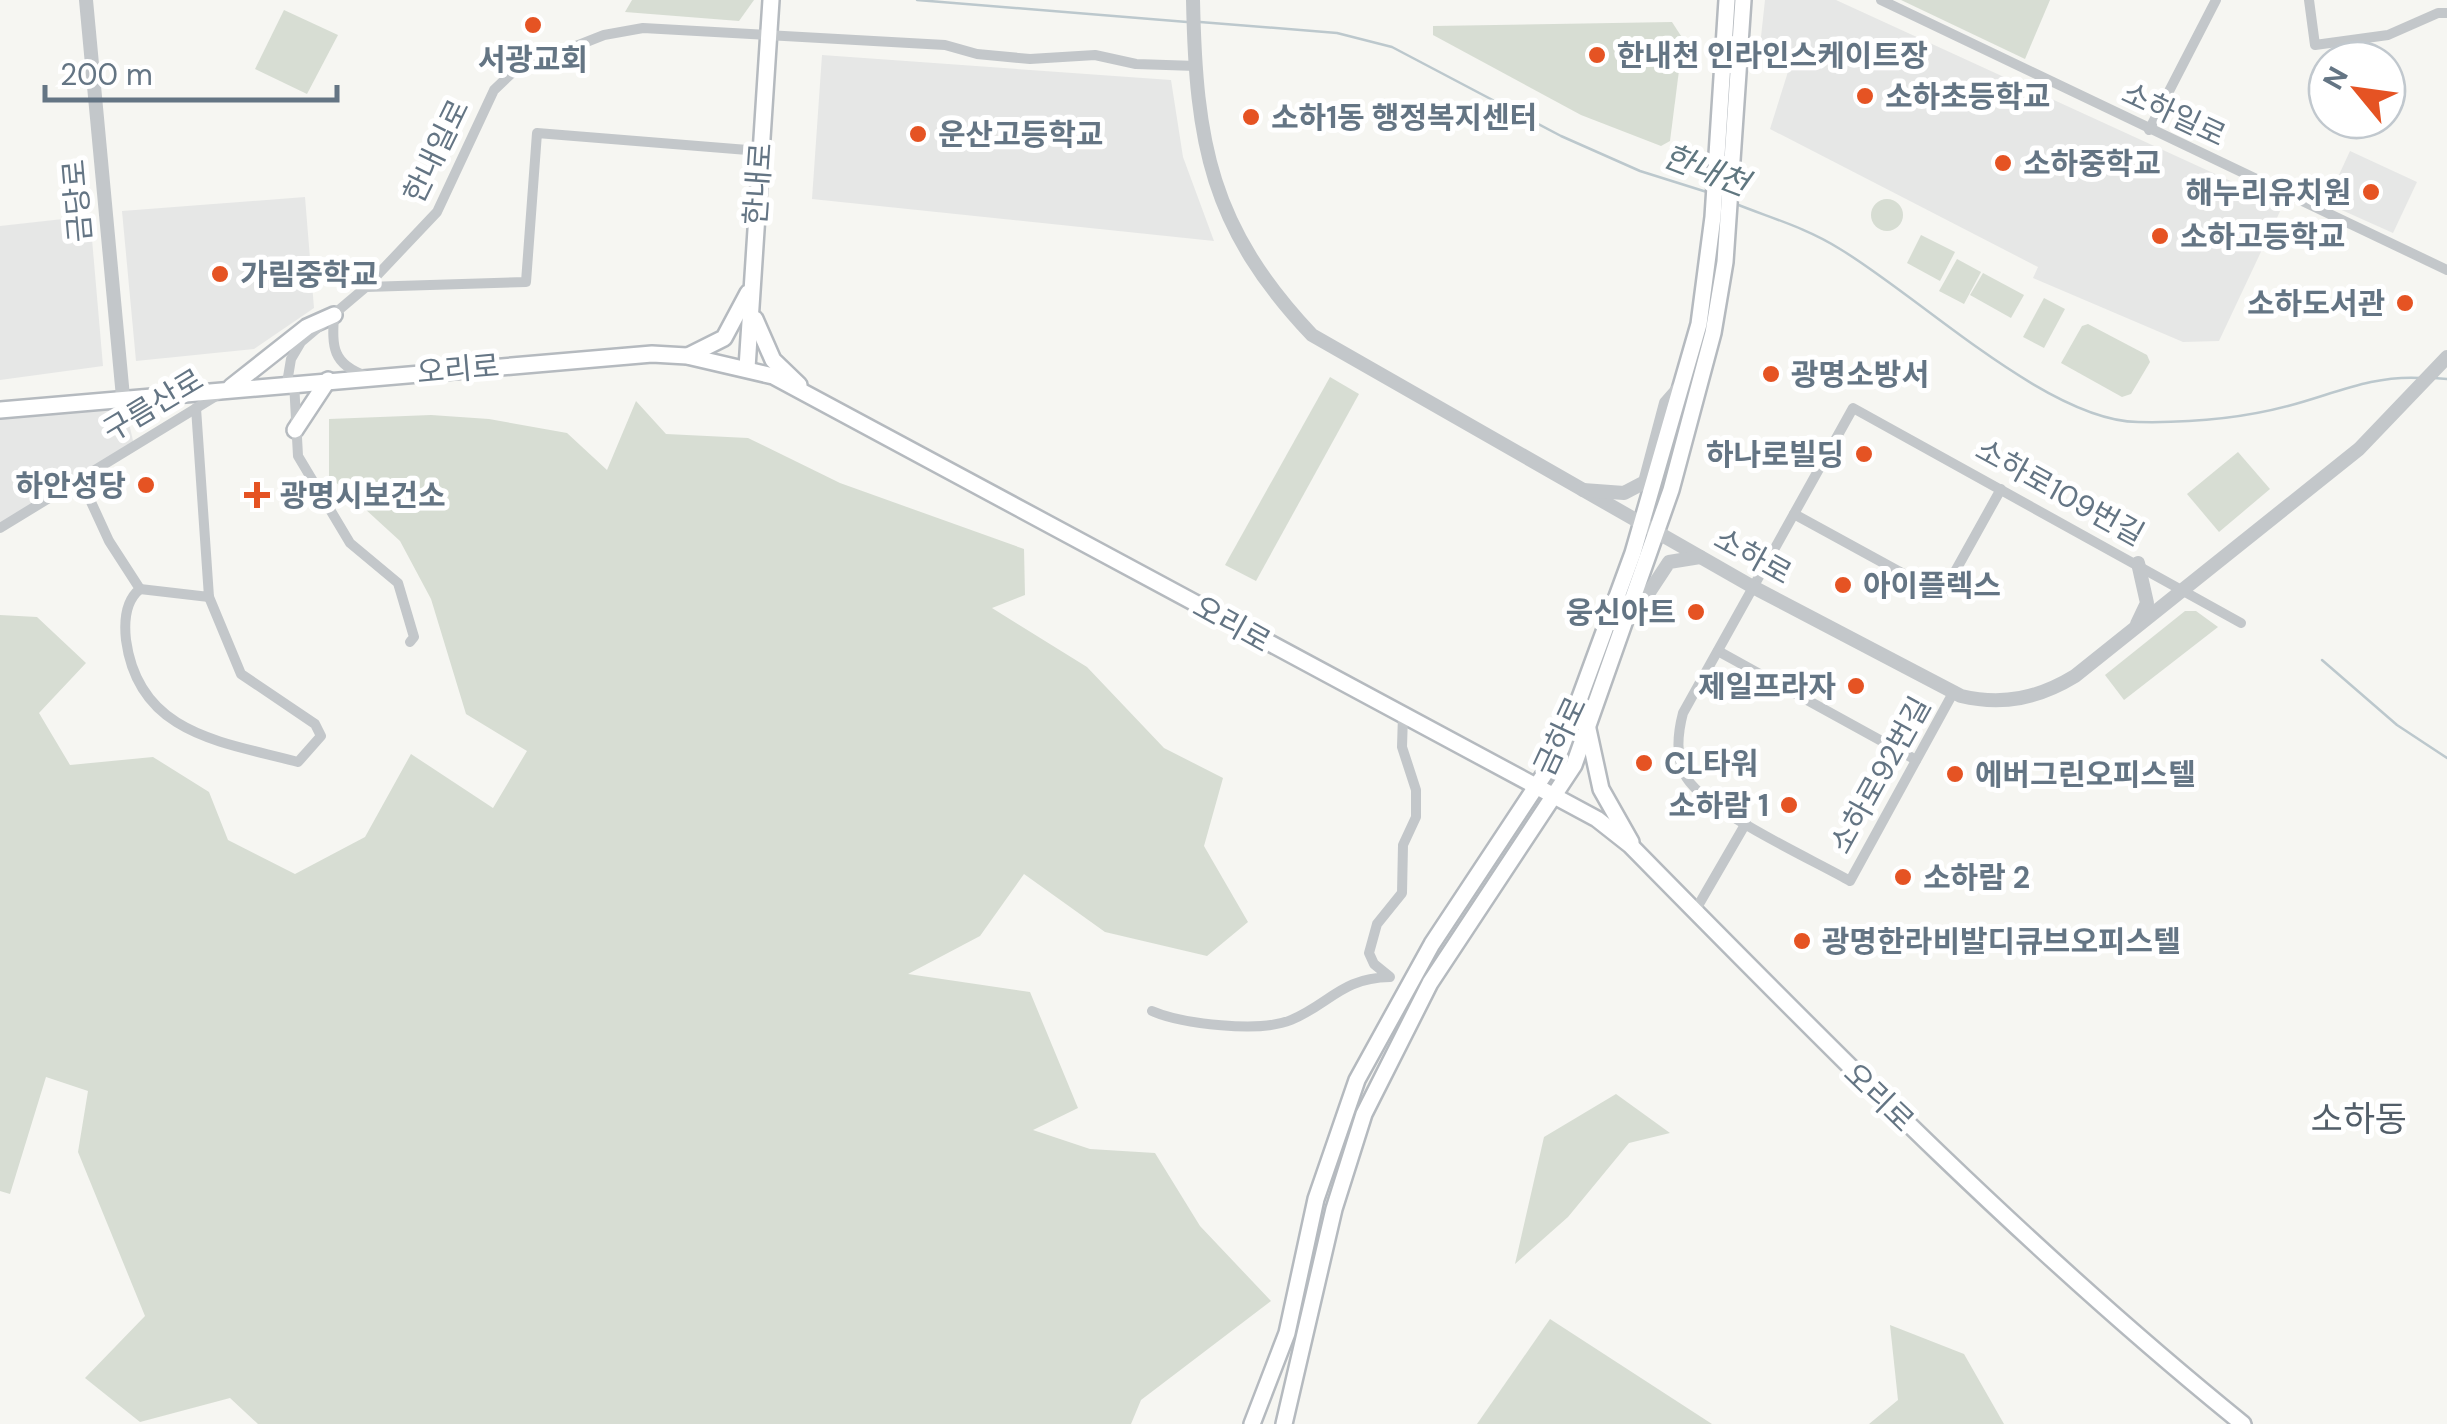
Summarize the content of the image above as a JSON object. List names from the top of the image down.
{
  "streets": {
    "main road": ["한내로", "오리로", "금하로"],
    "street": [
      "소하일로",
      "한내일로",
      "금당로",
      "구름산로",
      "소하로109번길",
      "소하로",
      "소하로92번길"
    ]
  },
  "crossings": [
    ["한내일로", "한내로"],
    ["한내일로", "오리로"],
    ["한내일로", "소하로"],
    ["한내로", "오리로"],
    ["금당로", "오리로"],
    ["오리로", "구름산로"],
    ["오리로", "금하로"],
    ["소하로109번길", "소하로"],
    ["소하로", "금하로"],
    ["소하로", "소하로92번길"]
  ],
  "districts": ["소하동"],
  "water": ["한내천"],
  "places": {
    "other": [
      "서광교회",
      "한내천 인라인스케이트장",
      "소하초등학교",
      "소하1동 행정복지센터",
      "운산고등학교",
      "소하중학교",
      "해누리유치원",
      "소하고등학교",
      "가림중학교",
      "소하도서관",
      "광명소방서",
      "하나로빌딩",
      "하안성당",
      "아이플렉스",
      "웅신아트",
      "제일프라자",
      "CL타워",
      "에버그린오피스텔",
      "소하람 1",
      "소하람 2",
      "광명한라비발디큐브오피스텔"
    ],
    "health": ["광명시보건소"]
  },
  "scale_bar": "200 m",
  "north": "top left"
}
